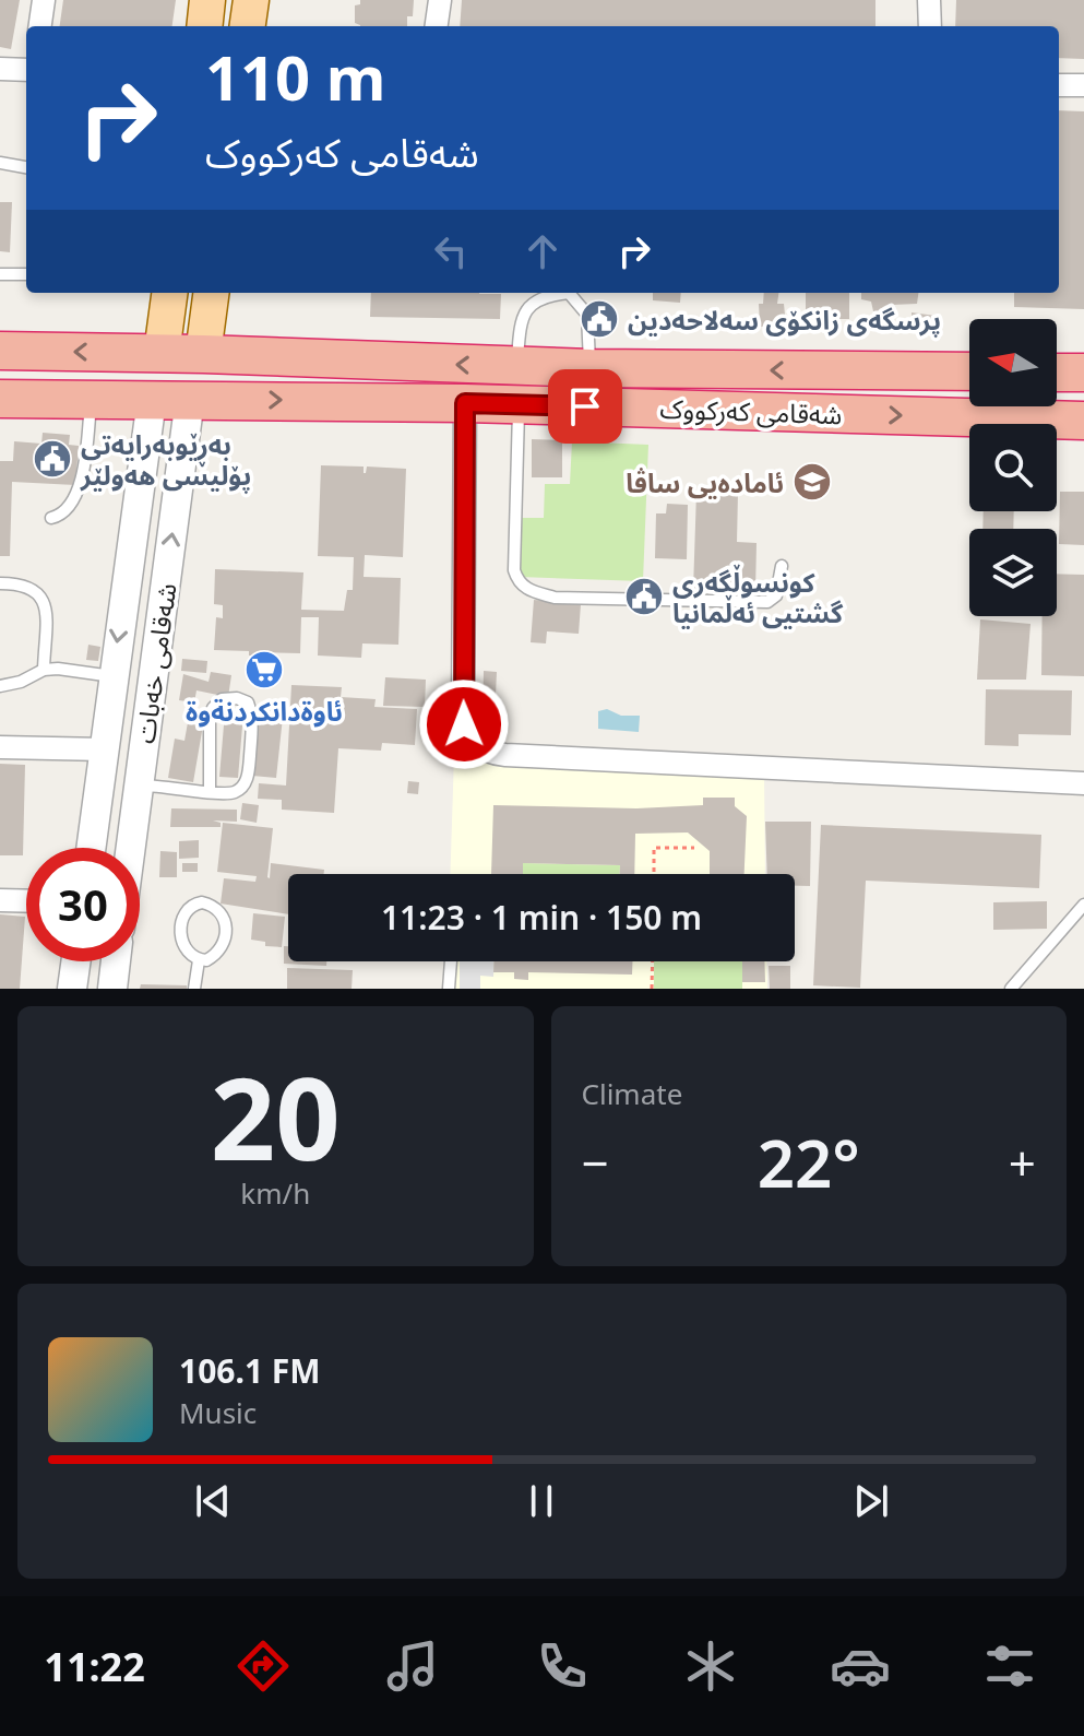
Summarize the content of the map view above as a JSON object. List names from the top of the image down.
{
  "streets": {
    "highway": ["شەقامی کەرکووک"],
    "street": ["شەقامی خەبات"]
  },
  "crossings": [
    ["شەقامی کەرکووک", "شەقامی خەبات"]
  ],
  "places": {
    "public building": ["پرسگەی زانکۆی سەلاحەدین", "بەڕێوبەرایەتی پۆلیسی هەولێر", "کونسوڵگەری گشتیی ئەڵمانیا"],
    "school or university": ["ئامادەیی ساڤا"],
    "supermarket": ["ئاوةدانكردنةوة"]
  },
  "north": "left",
  "page": {
    "turn": ["110 m", "شەقامی کەرکووک"],
    "limit": "30",
    "trip": "11:23 · 1 min · 150 m",
    "tile": [
      ["20", "km/h"],
      "Climate"
    ],
    "heat": ["−", "22°", "+"],
    "song": ["106.1 FM", "Music"],
    "tabs": "11:22"
  }
}
